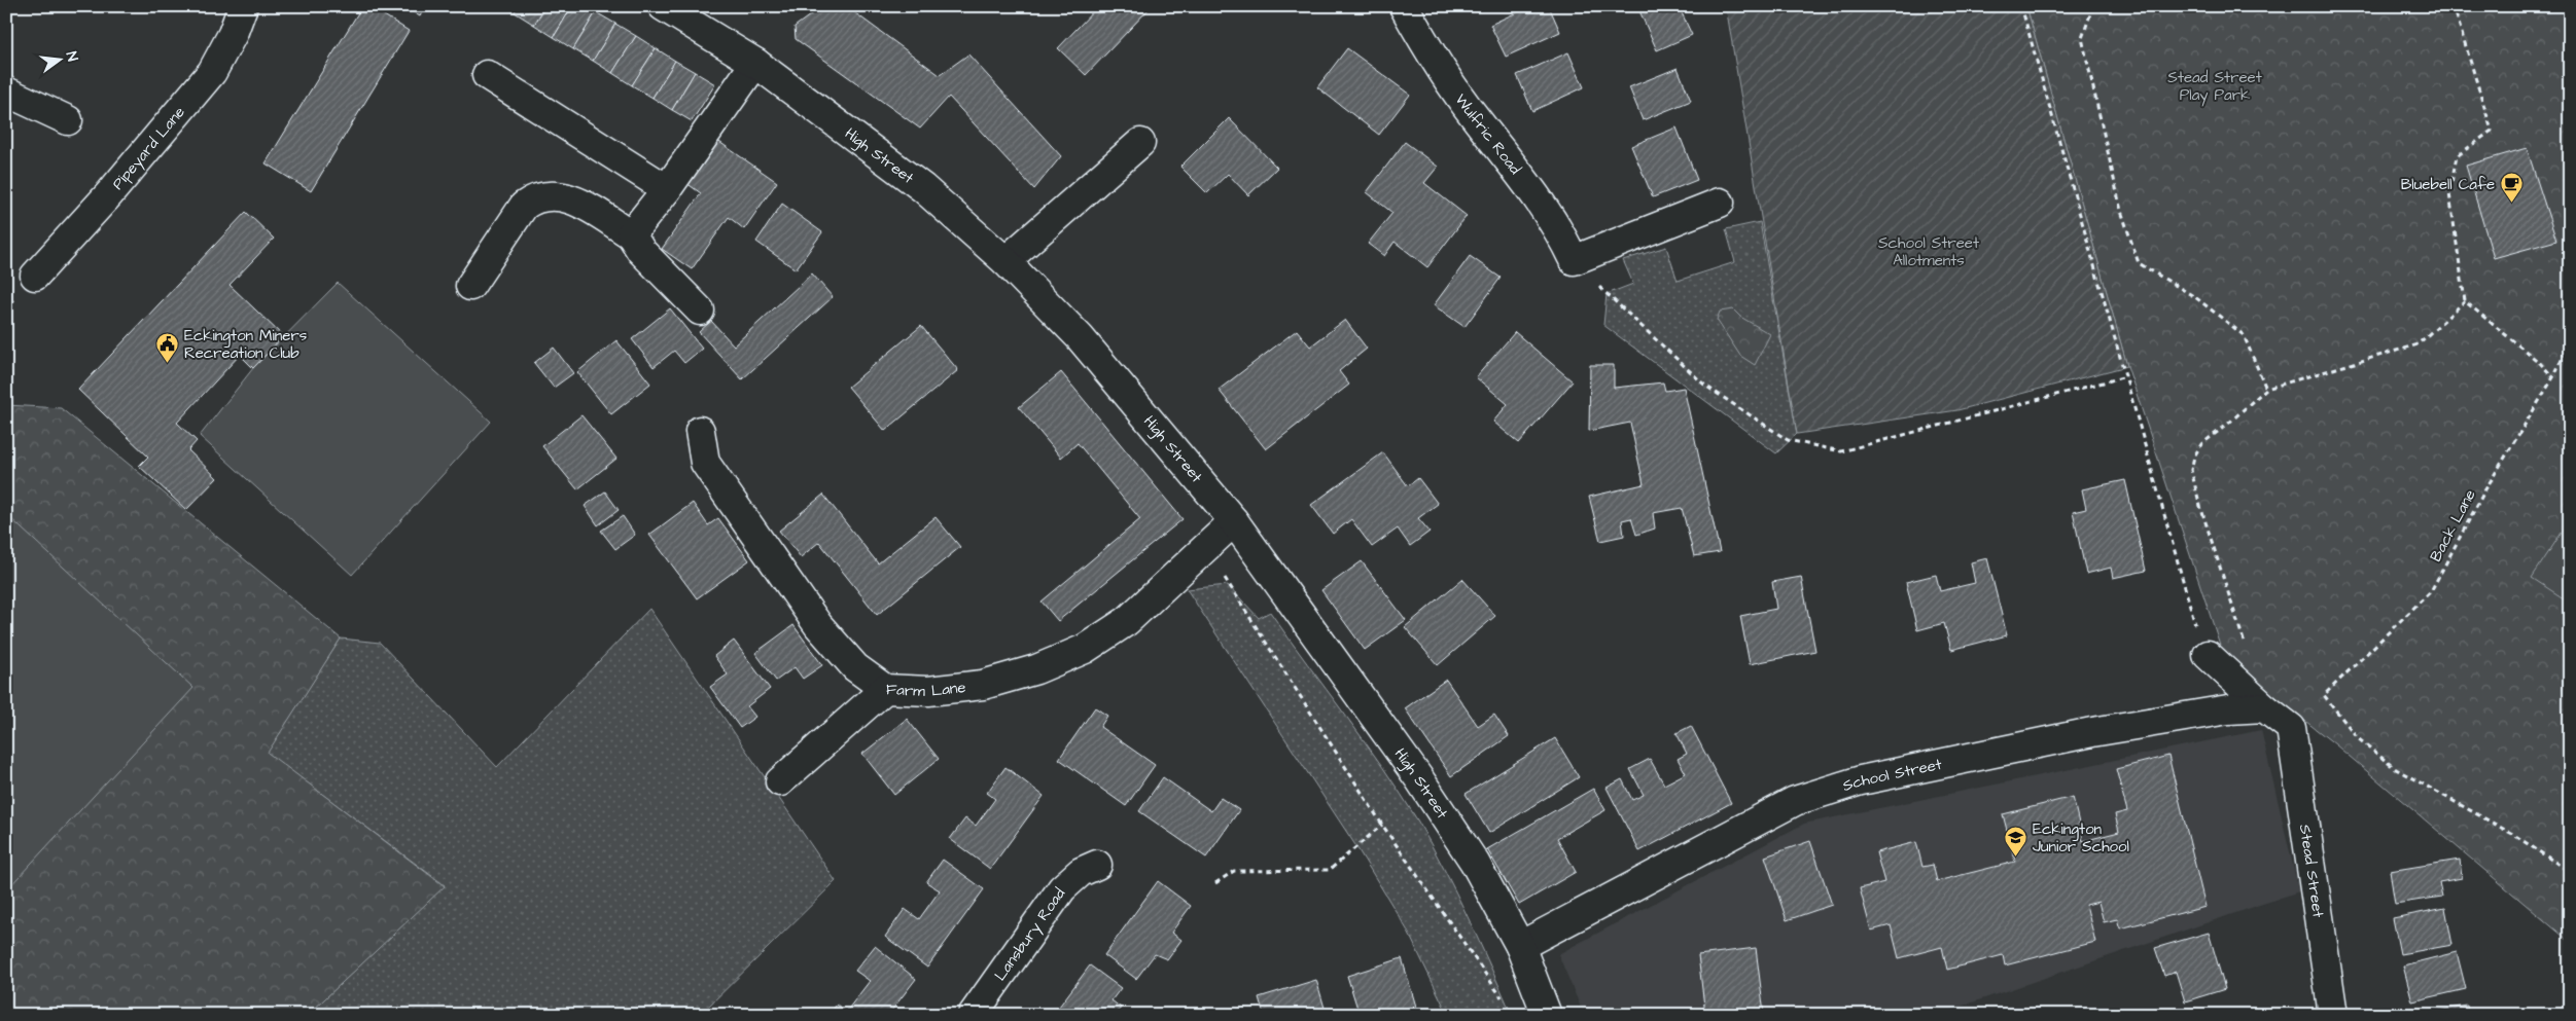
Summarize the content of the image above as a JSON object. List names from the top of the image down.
{
  "streets": {
    "street": [
      "Wulfric Road",
      "Pipeyard Lane",
      "High Street",
      "Farm Lane",
      "School Street",
      "Stead Street",
      "Lansbury Road"
    ],
    "path": ["Back Lane"]
  },
  "crossings": [
    ["High Street", "Farm Lane"],
    ["High Street", "School Street"],
    ["School Street", "Stead Street"]
  ],
  "parks": ["Stead Street Play Park", "School Street Allotments"],
  "places": {
    "cafe": ["Bluebell Cafe"],
    "public building": ["Eckington Miners Recreation Club"],
    "school or university": ["Eckington Junior School"]
  },
  "north": "right"
}
